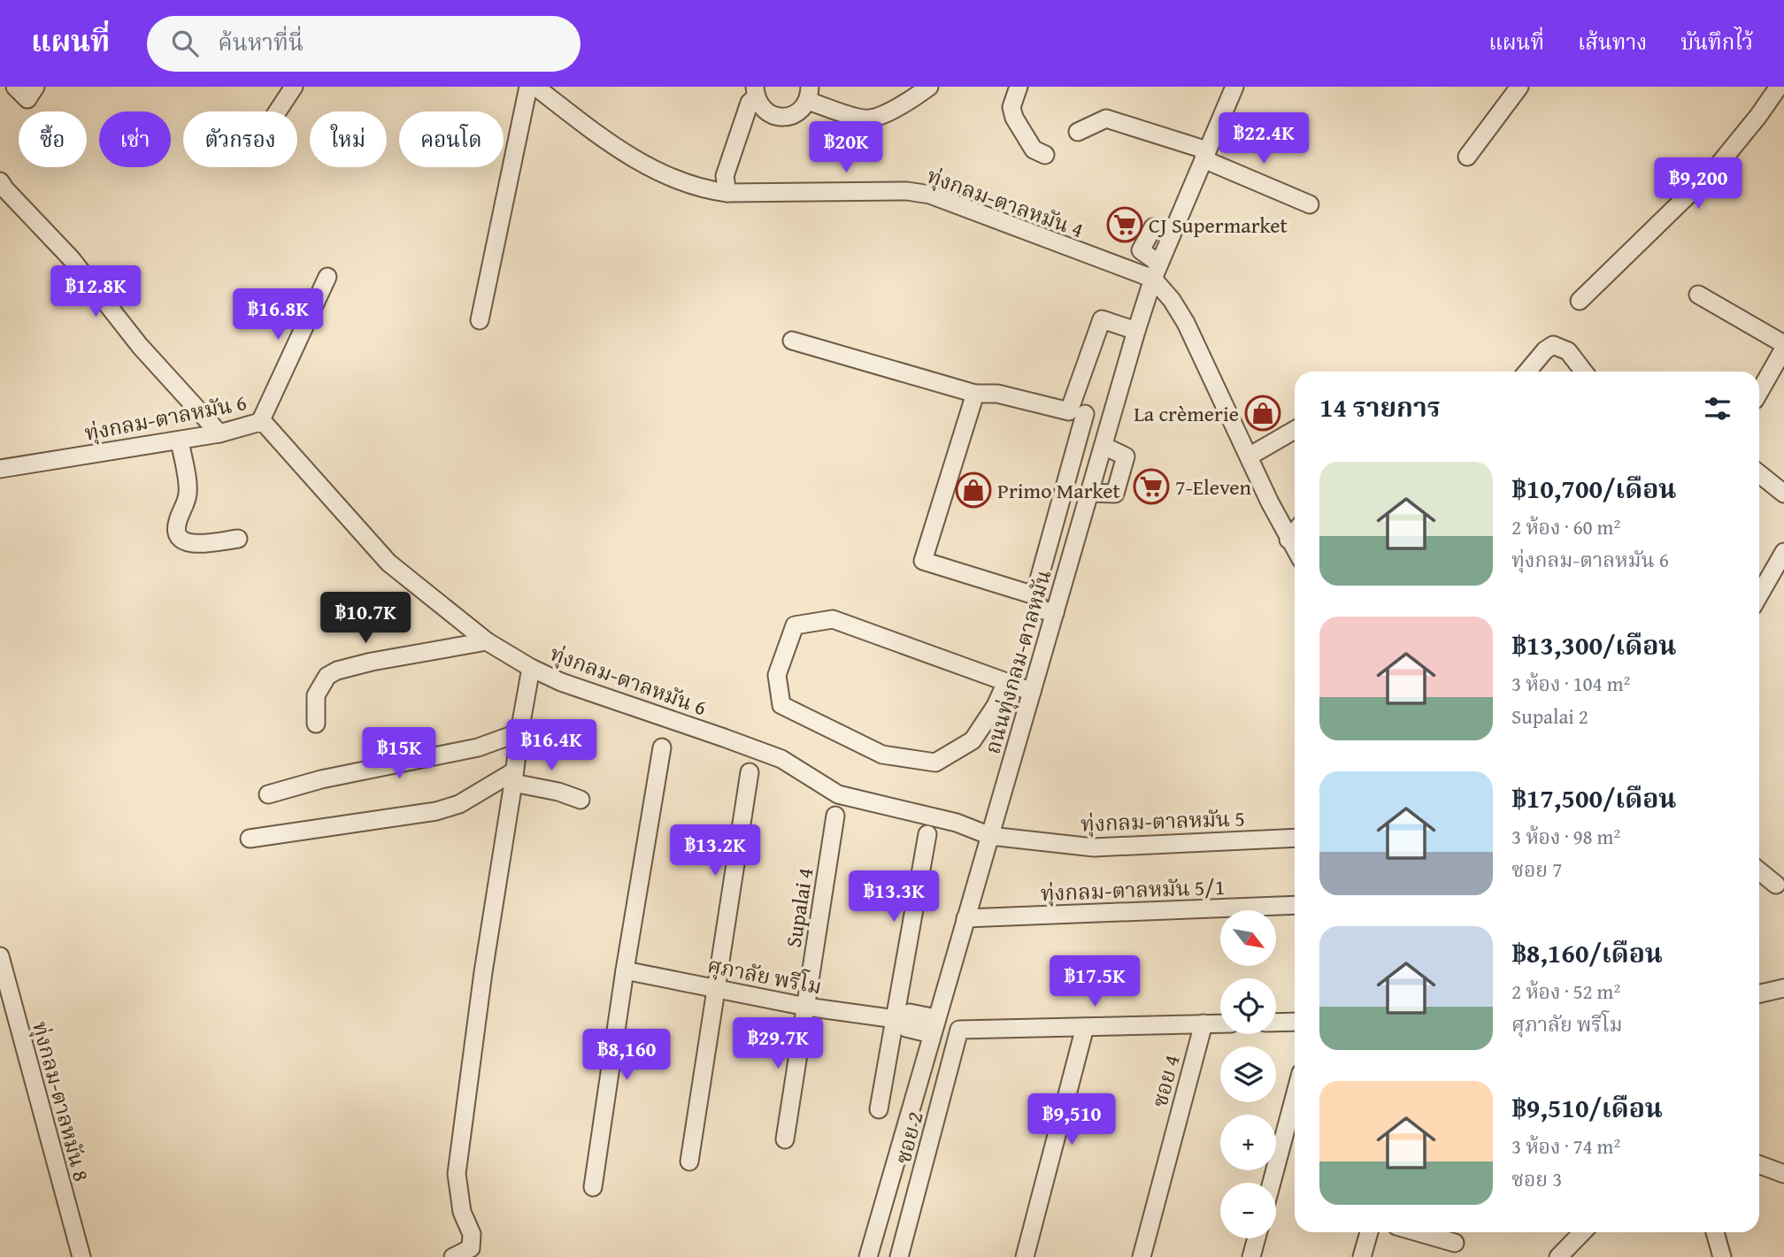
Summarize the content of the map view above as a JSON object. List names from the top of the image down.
{
  "streets": {
    "street": [
      "ทุ่งกลม-ตาลหมัน 4",
      "ทุ่งกลม-ตาลหมัน 6",
      "ถนนทุ่งกลม-ตาลหมัน",
      "ทุ่งกลม-ตาลหมัน 5",
      "ทุ่งกลม-ตาลหมัน 5/1",
      "Supalai 4",
      "ศุภาลัย พรีโม",
      "ซอย 4",
      "ทุ่งกลม-ตาลหมัน 8",
      "ซอย 2"
    ]
  },
  "crossings": [
    ["ทุ่งกลม-ตาลหมัน 4", "ถนนทุ่งกลม-ตาลหมัน"],
    ["ทุ่งกลม-ตาลหมัน 6", "ถนนทุ่งกลม-ตาลหมัน"],
    ["ทุ่งกลม-ตาลหมัน 6", "ทุ่งกลม-ตาลหมัน 5"],
    ["ถนนทุ่งกลม-ตาลหมัน", "ทุ่งกลม-ตาลหมัน 5"],
    ["ถนนทุ่งกลม-ตาลหมัน", "ทุ่งกลม-ตาลหมัน 5/1"],
    ["ถนนทุ่งกลม-ตาลหมัน", "ศุภาลัย พรีโม"],
    ["Supalai 4", "ศุภาลัย พรีโม"]
  ],
  "places": {
    "supermarket": ["CJ Supermarket", "7-Eleven"],
    "shop": ["La crèmerie", "Primo Market"]
  },
  "north": "bottom right",
  "page": {
    "header": "แผนที่",
    "search": "ค้นหาที่นี่",
    "nav": ["แผนที่", "เส้นทาง", "บันทึกไว้"],
    "chip": [
      "ซื้อ",
      "เช่า",
      "ตัวกรอง",
      "ใหม่",
      "คอนโด"
    ],
    "price": [
      "฿22.4K",
      "฿20K",
      "฿9,200",
      "฿12.8K",
      "฿16.8K",
      "฿10.7K",
      "฿16.4K",
      "฿15K",
      "฿13.2K",
      "฿13.3K",
      "฿17.5K",
      "฿29.7K",
      "฿8,160",
      "฿9,510"
    ],
    "heading": "14 รายการ",
    "list": [
      {
        "name": "฿10,700/เดือน",
        "note": "2 ห้อง · 60 m² · ทุ่งกลม-ตาลหมัน 6"
      },
      {
        "name": "฿13,300/เดือน",
        "note": "3 ห้อง · 104 m² · Supalai 2"
      },
      {
        "name": "฿17,500/เดือน",
        "note": "3 ห้อง · 98 m² · ซอย 7"
      },
      {
        "name": "฿8,160/เดือน",
        "note": "2 ห้อง · 52 m² · ศุภาลัย พรีโม"
      },
      {
        "name": "฿9,510/เดือน",
        "note": "3 ห้อง · 74 m² · ซอย 3"
      }
    ],
    "map_buttons": ["+", "−"]
  }
}
